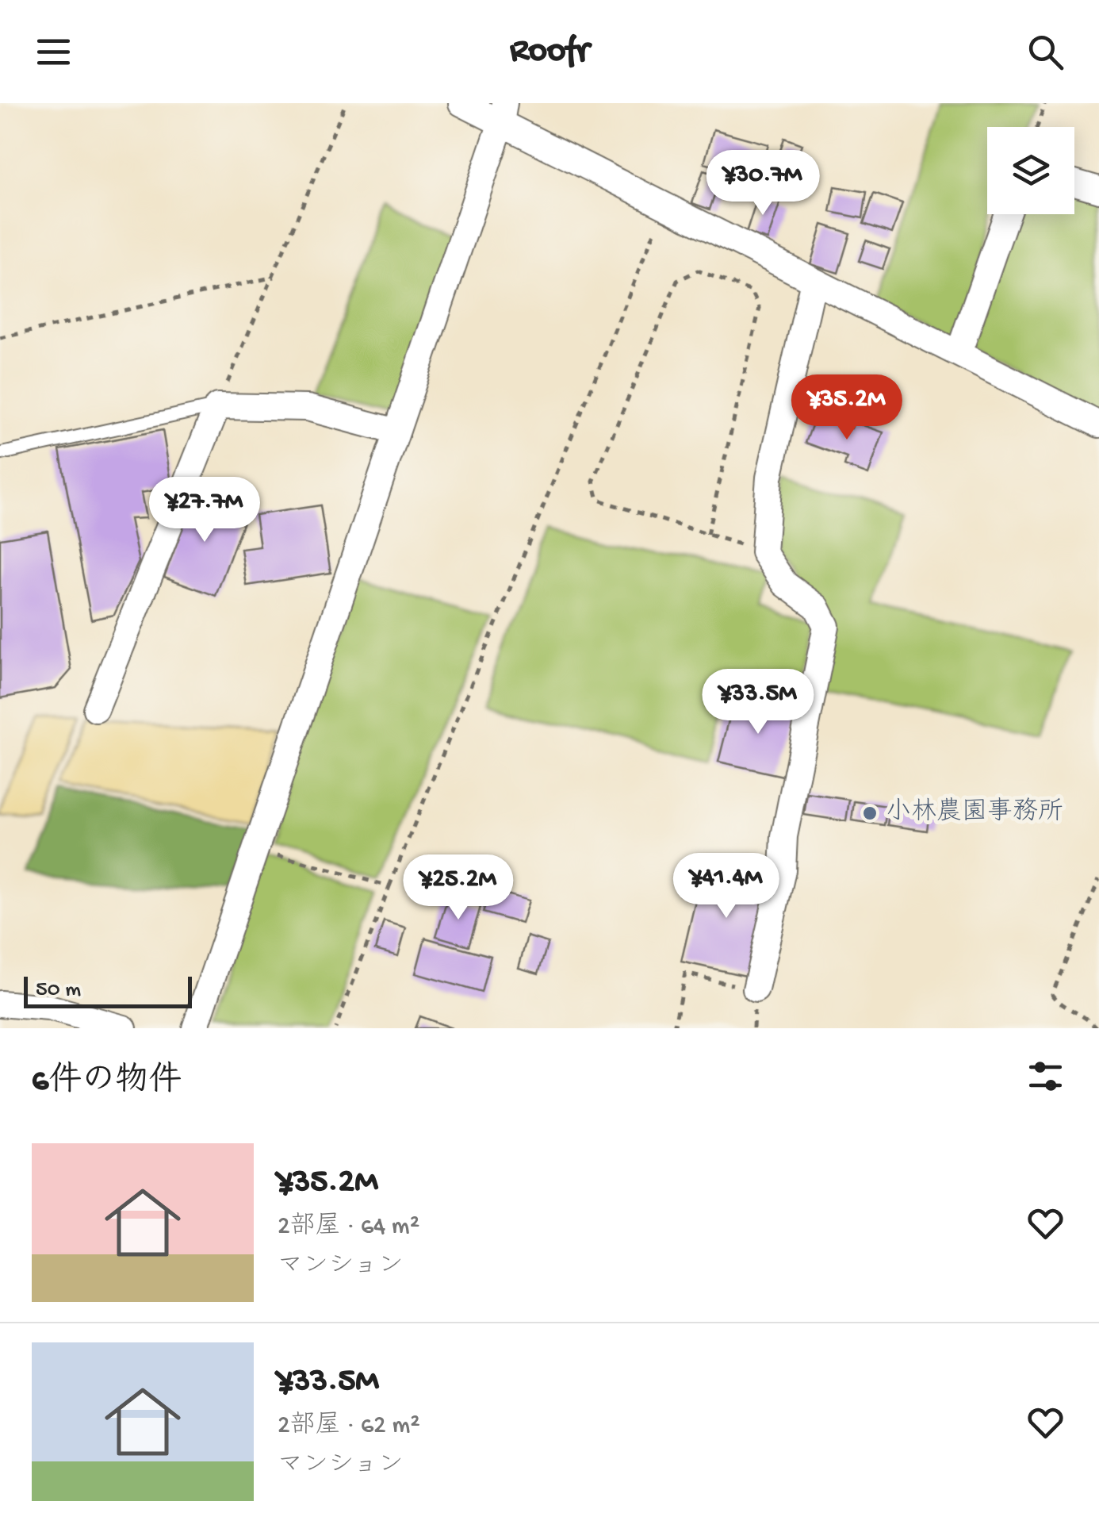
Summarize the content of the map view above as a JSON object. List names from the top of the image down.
{
  "places": ["小林農園事務所"],
  "scale_bar": "50 m",
  "page": {
    "header": "Roofr",
    "price": [
      "¥30.7M",
      "¥35.2M",
      "¥27.7M",
      "¥33.5M",
      "¥41.4M",
      "¥25.2M"
    ],
    "scale": "50 m",
    "heading": "6件の物件",
    "list": [
      {
        "name": "¥35.2M",
        "note": "2部屋 · 64 m² · マンション"
      },
      {
        "name": "¥33.5M",
        "note": "2部屋 · 62 m² · マンション"
      }
    ]
  }
}
